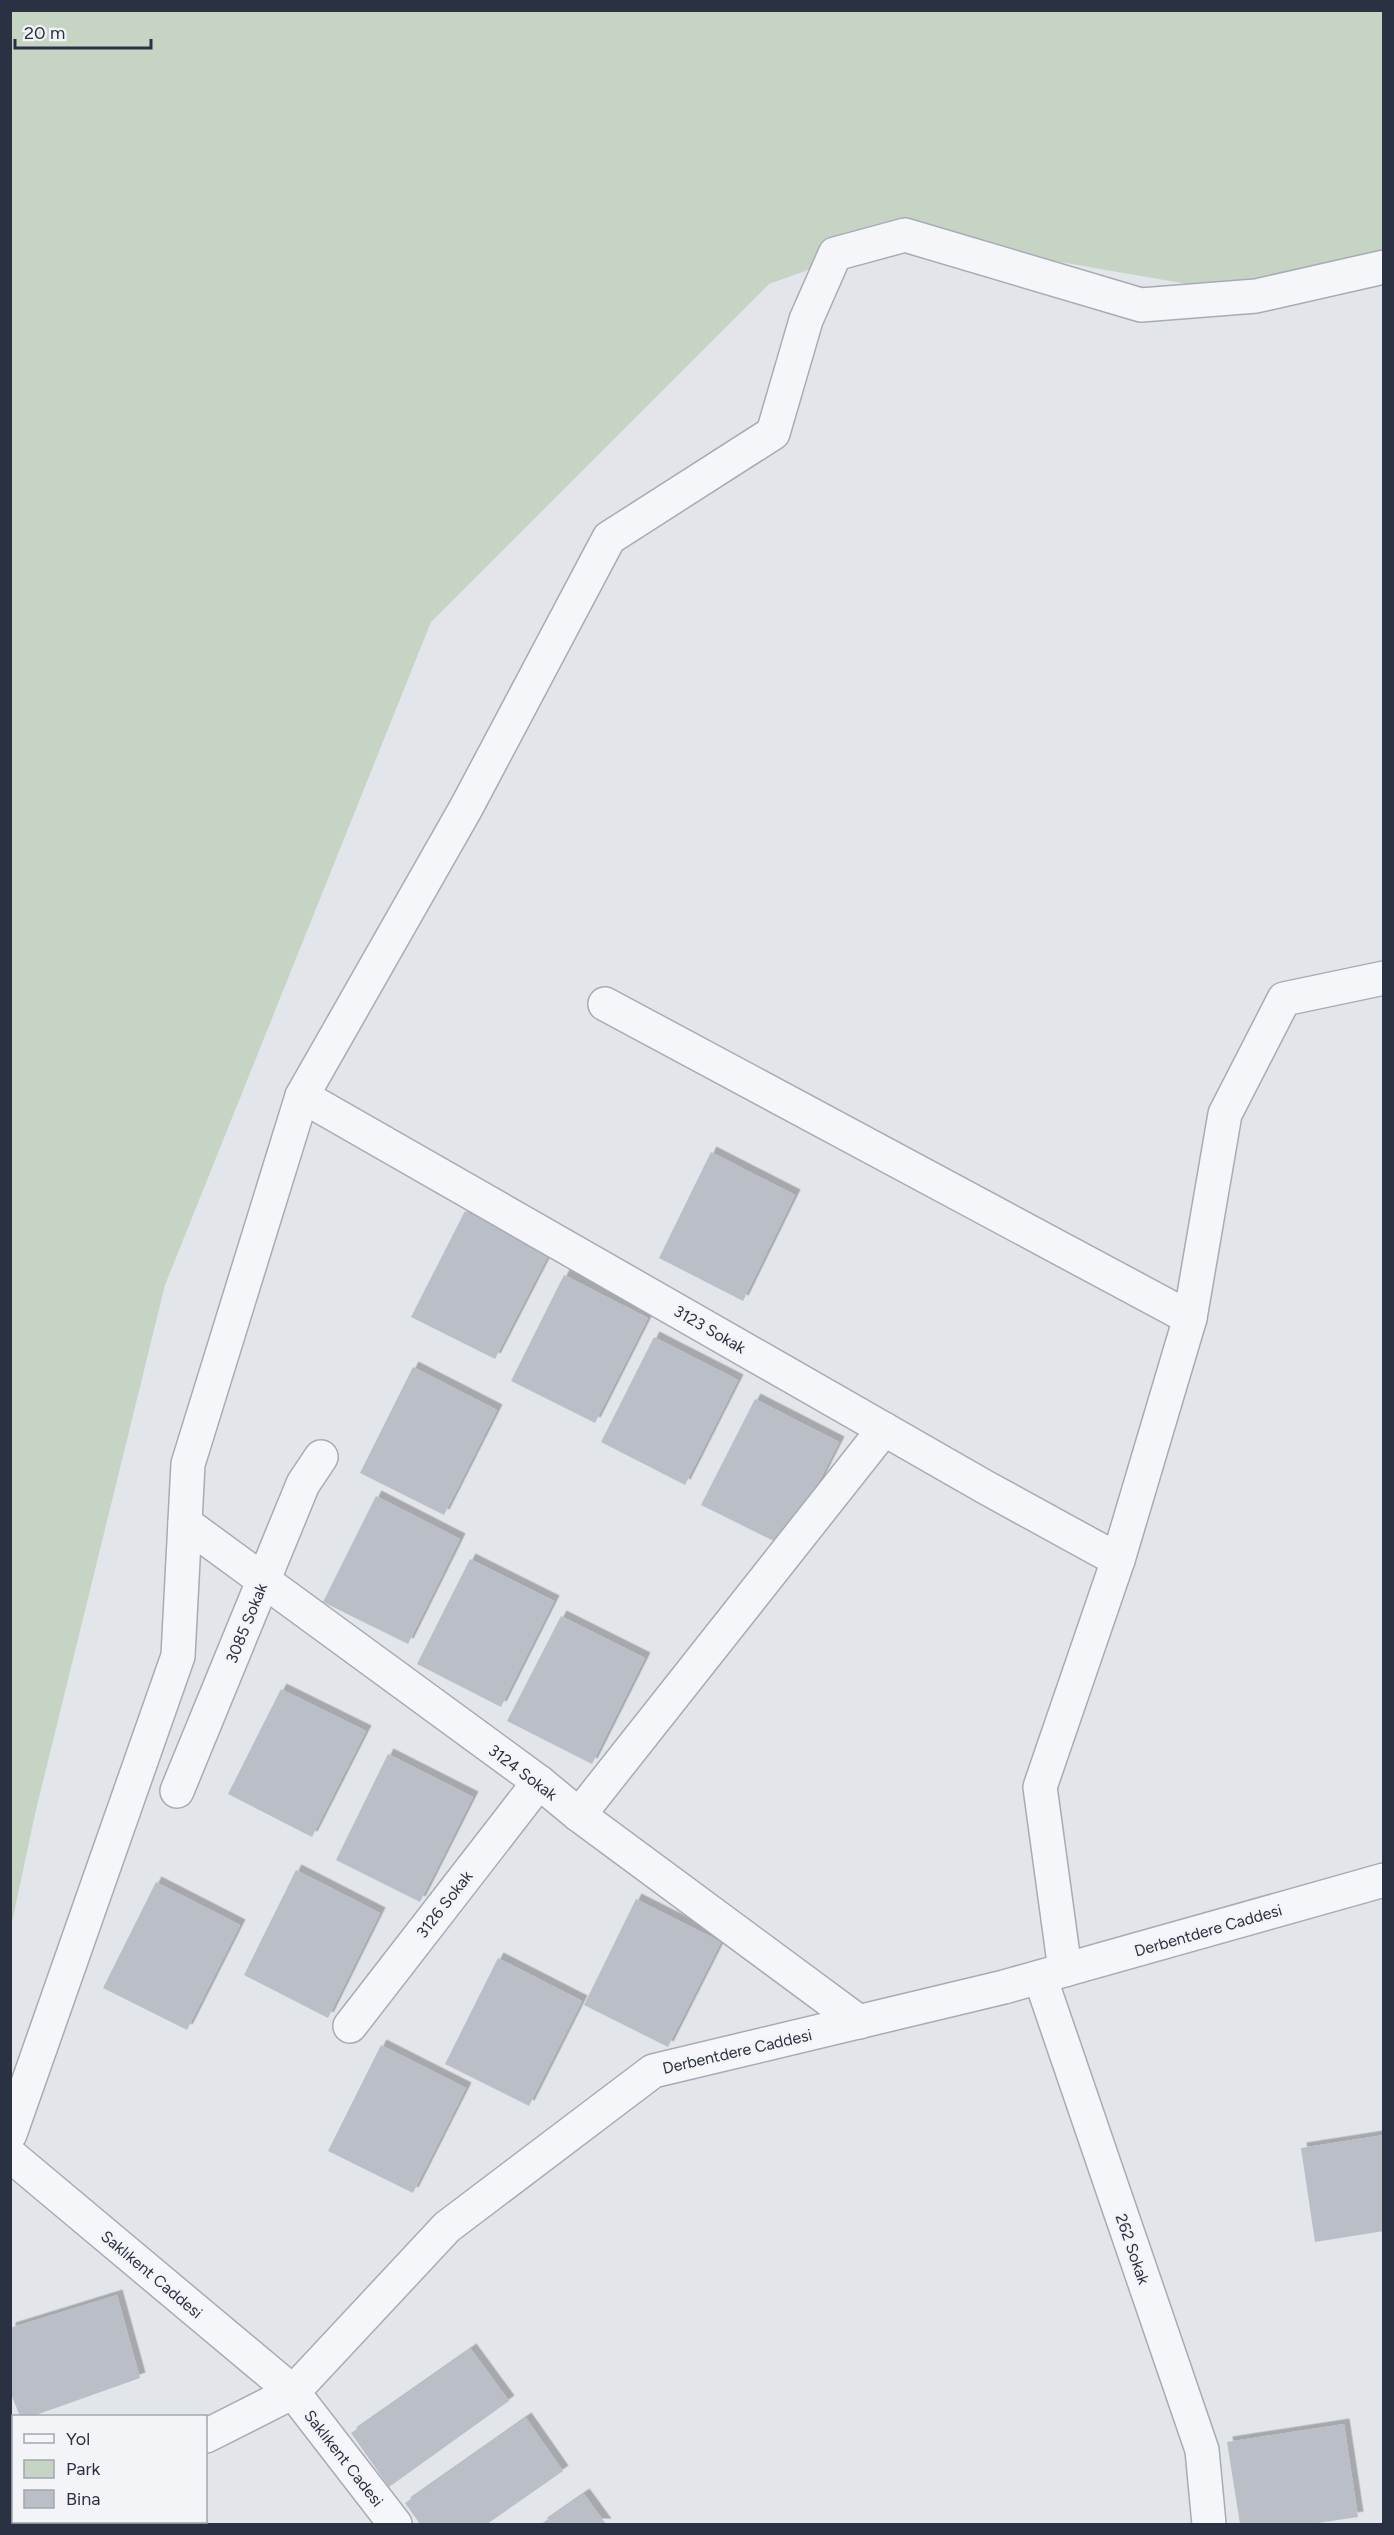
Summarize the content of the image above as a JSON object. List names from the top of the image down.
{
  "streets": {
    "street": [
      "3123 Sokak",
      "3085 Sokak",
      "3124 Sokak",
      "3126 Sokak",
      "Derbentdere Caddesi",
      "262 Sokak",
      "Saklıkent Caddesi",
      "Saklıkent Cadesi"
    ]
  },
  "crossings": [
    ["3123 Sokak", "262 Sokak"],
    ["3085 Sokak", "3124 Sokak"],
    ["3124 Sokak", "3126 Sokak"],
    ["3124 Sokak", "Derbentdere Caddesi"],
    ["Derbentdere Caddesi", "262 Sokak"],
    ["Derbentdere Caddesi", "Saklıkent Caddesi"],
    ["Derbentdere Caddesi", "Saklıkent Cadesi"],
    ["Saklıkent Caddesi", "Saklıkent Cadesi"]
  ],
  "legend": ["Yol", "Park", "Bina"],
  "scale_bar": "20 m"
}
